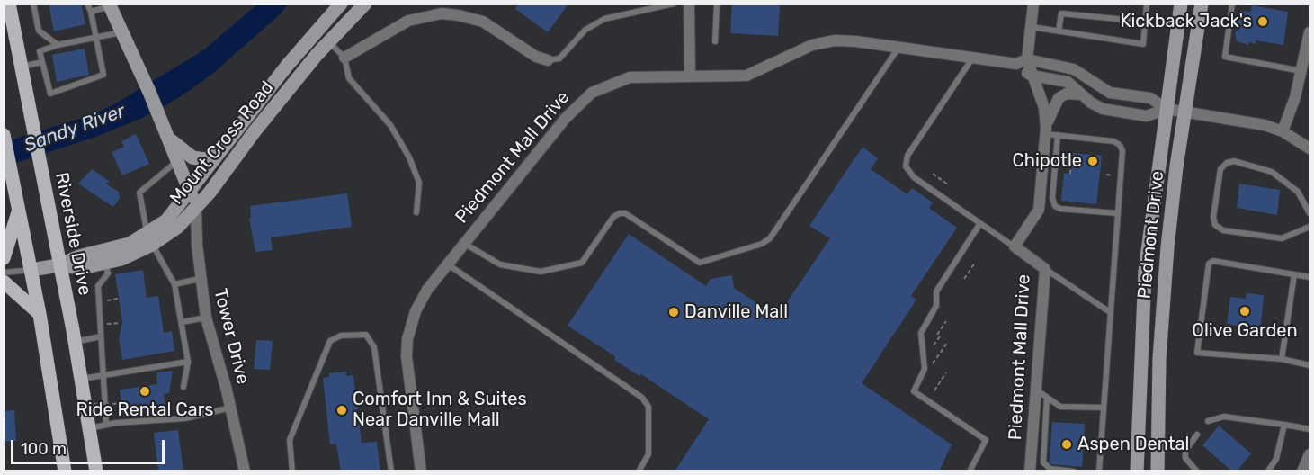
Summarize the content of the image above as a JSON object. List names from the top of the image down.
{
  "streets": {
    "main road": ["Mount Cross Road", "Riverside Drive", "Piedmont Drive"],
    "street": ["Piedmont Mall Drive", "Tower Drive"]
  },
  "crossings": [
    ["Mount Cross Road", "Riverside Drive"],
    ["Mount Cross Road", "Tower Drive"]
  ],
  "water": ["Sandy River"],
  "places": [
    "Kickback Jack's",
    "Chipotle",
    "Olive Garden",
    "Danville Mall",
    "Ride Rental Cars",
    "Comfort Inn & Suites Near Danville Mall",
    "Aspen Dental"
  ],
  "scale_bar": "100 m"
}
